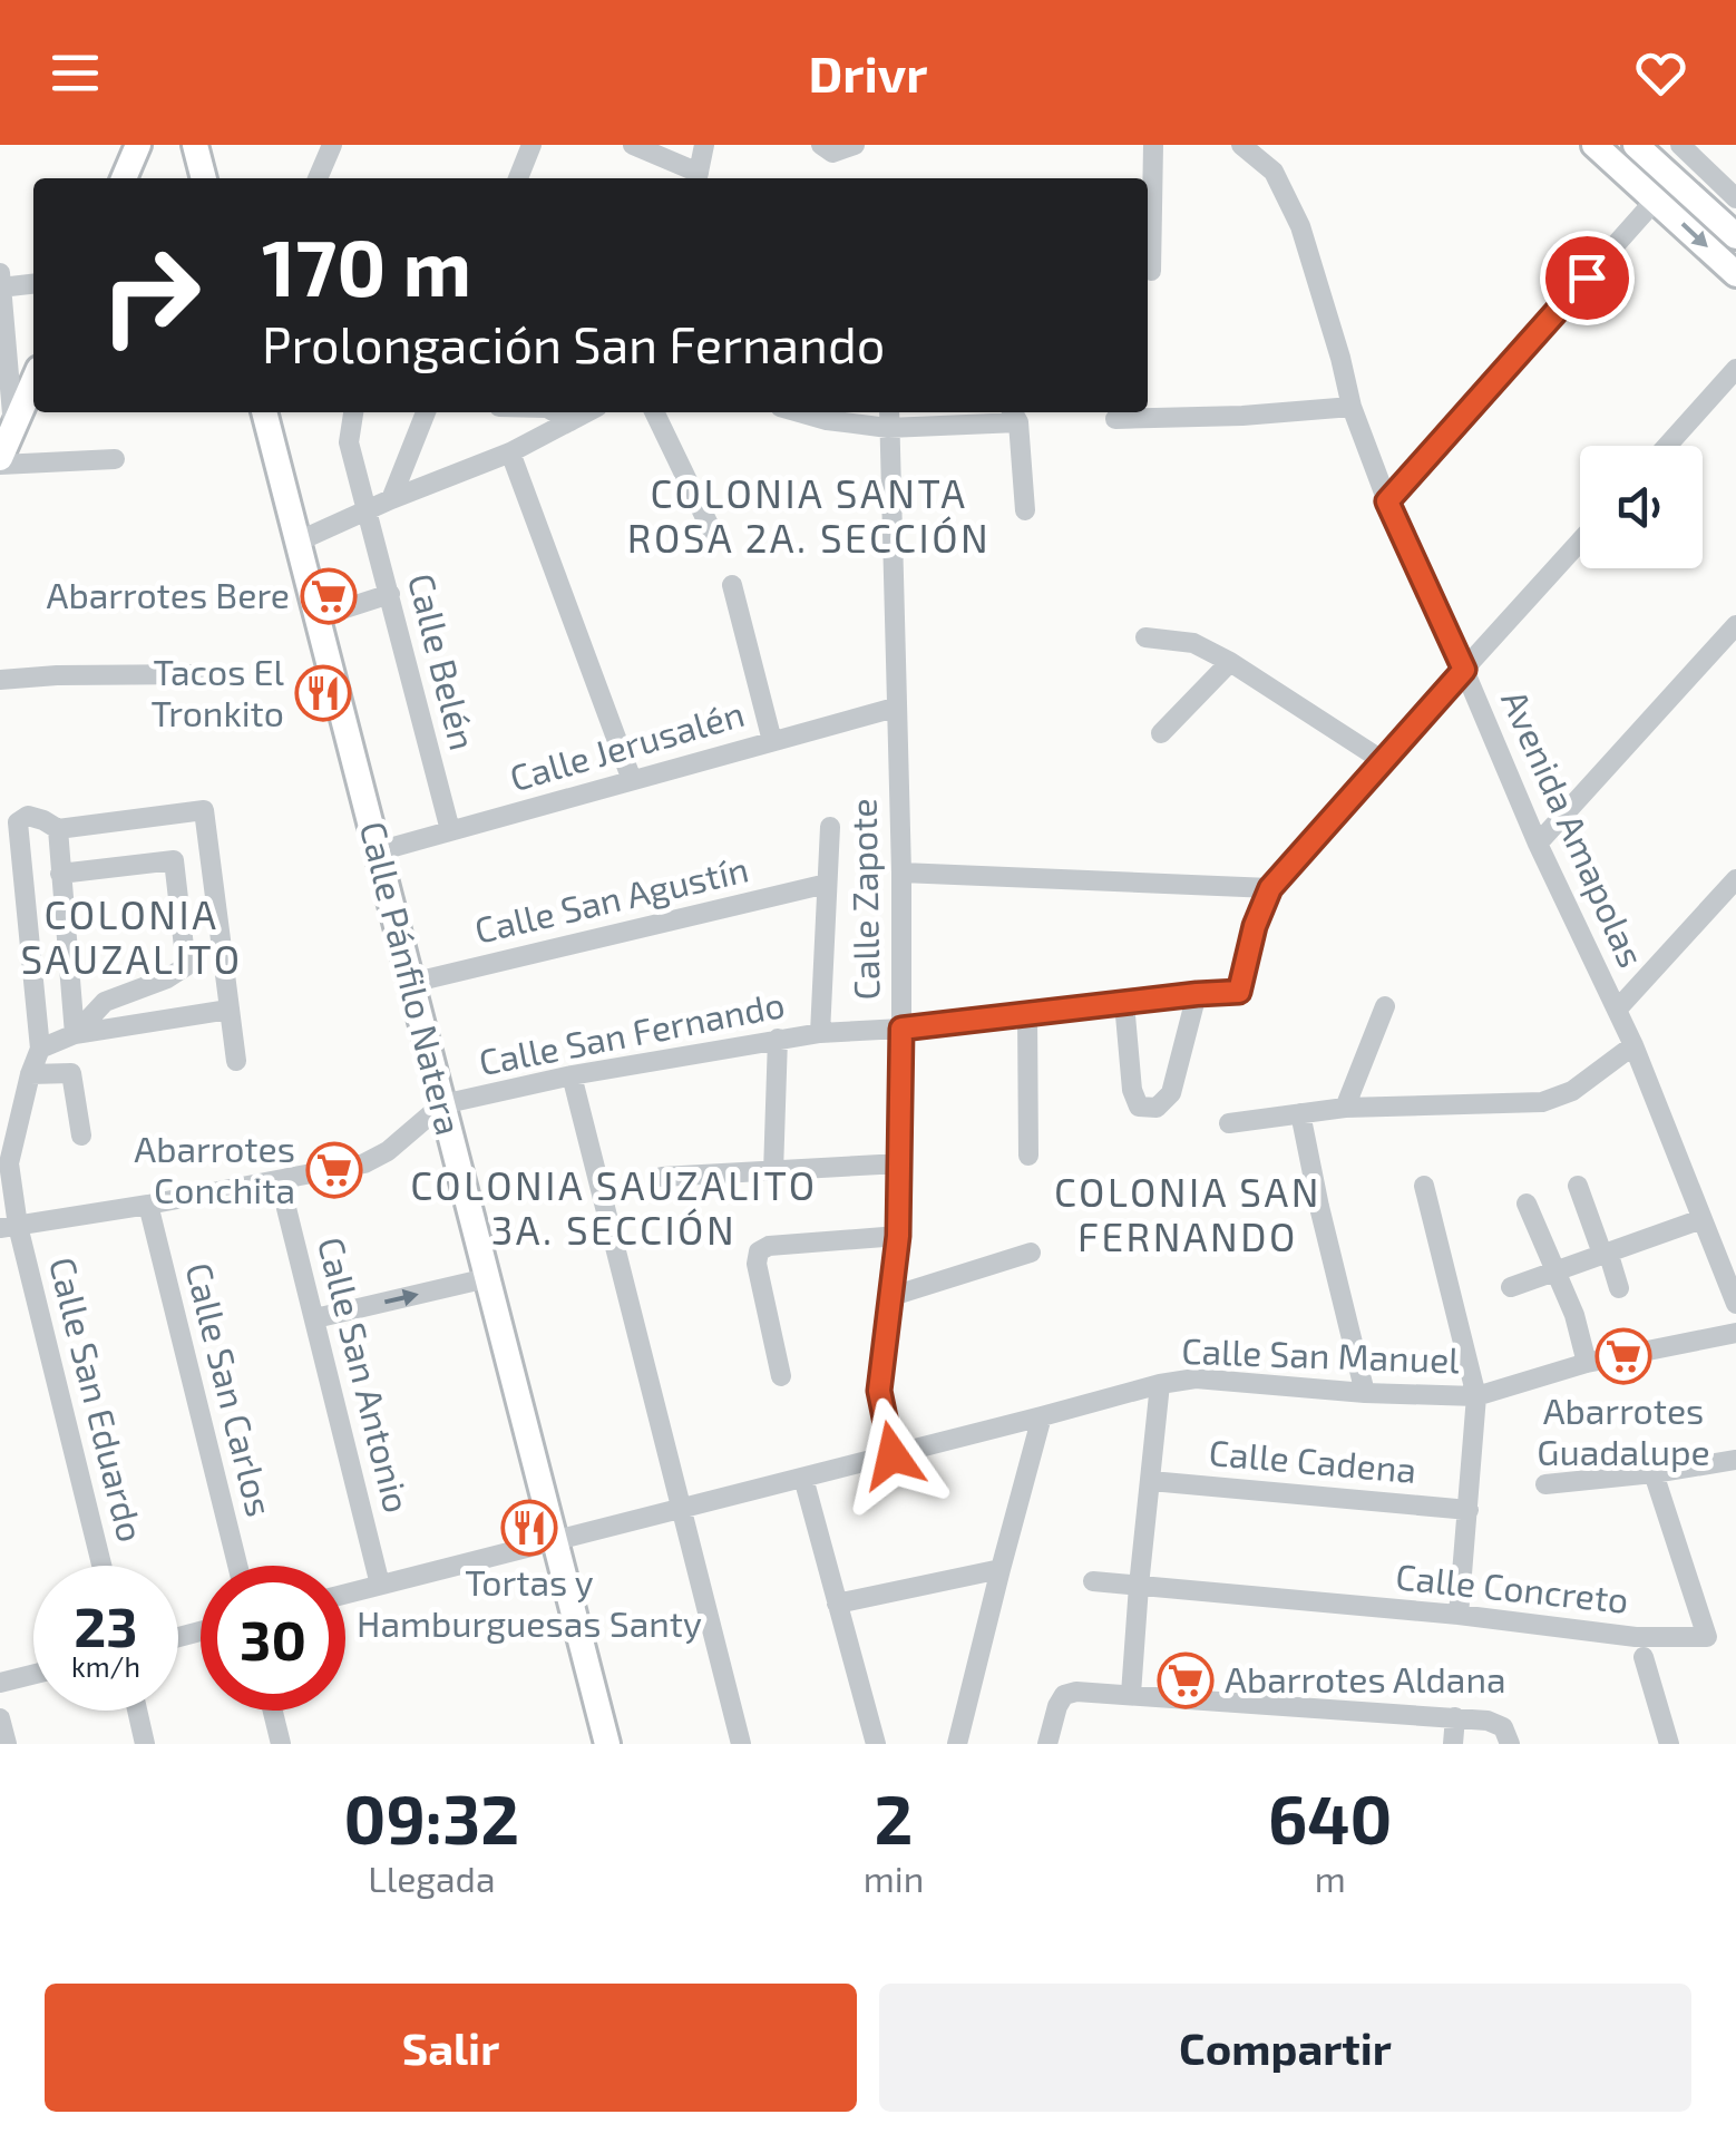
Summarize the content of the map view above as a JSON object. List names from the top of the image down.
{
  "streets": {
    "main road": ["Calle Pánfilo Natera"],
    "street": [
      "Calle Belén",
      "Calle Jerusalén",
      "Avenida Amapolas",
      "Calle Zapote",
      "Calle San Agustín",
      "Calle San Fernando",
      "Calle San Manuel",
      "Calle San Antonio",
      "Calle San Carlos",
      "Calle San Eduardo",
      "Calle Cadena",
      "Calle Concreto"
    ]
  },
  "crossings": [
    ["Calle Belén", "Calle Jerusalén"],
    ["Calle Jerusalén", "Calle Zapote"],
    ["Calle Jerusalén", "Calle Pánfilo Natera"],
    ["Calle Zapote", "Calle San Fernando"],
    ["Calle Zapote", "Calle San Manuel"],
    ["Calle San Agustín", "Calle Pánfilo Natera"],
    ["Calle Pánfilo Natera", "Calle San Fernando"],
    ["Calle Pánfilo Natera", "Calle San Manuel"],
    ["Calle San Fernando", "Calle San Antonio"],
    ["Calle San Fernando", "Calle San Carlos"],
    ["Calle San Fernando", "Calle San Eduardo"],
    ["Calle San Manuel", "Calle San Antonio"]
  ],
  "districts": [
    "COLONIA SANTA ROSA 2A. SECCIÓN",
    "COLONIA SAUZALITO",
    "COLONIA SAUZALITO 3A. SECCIÓN",
    "COLONIA SAN FERNANDO"
  ],
  "places": {
    "supermarket": [
      "Abarrotes Bere",
      "Abarrotes Conchita",
      "Abarrotes Guadalupe",
      "Abarrotes Aldana"
    ],
    "restaurant": ["Tacos El Tronkito", "Tortas y Hamburguesas Santy"]
  },
  "page": {
    "header": "Drivr",
    "turn": ["170 m", "Prolongación San Fernando"],
    "speed": "23 km/h",
    "limit": "30",
    "eta": [
      "09:32",
      "Llegada",
      "2",
      "min",
      "640",
      "m"
    ],
    "buttons": ["Salir", "Compartir"]
  }
}
